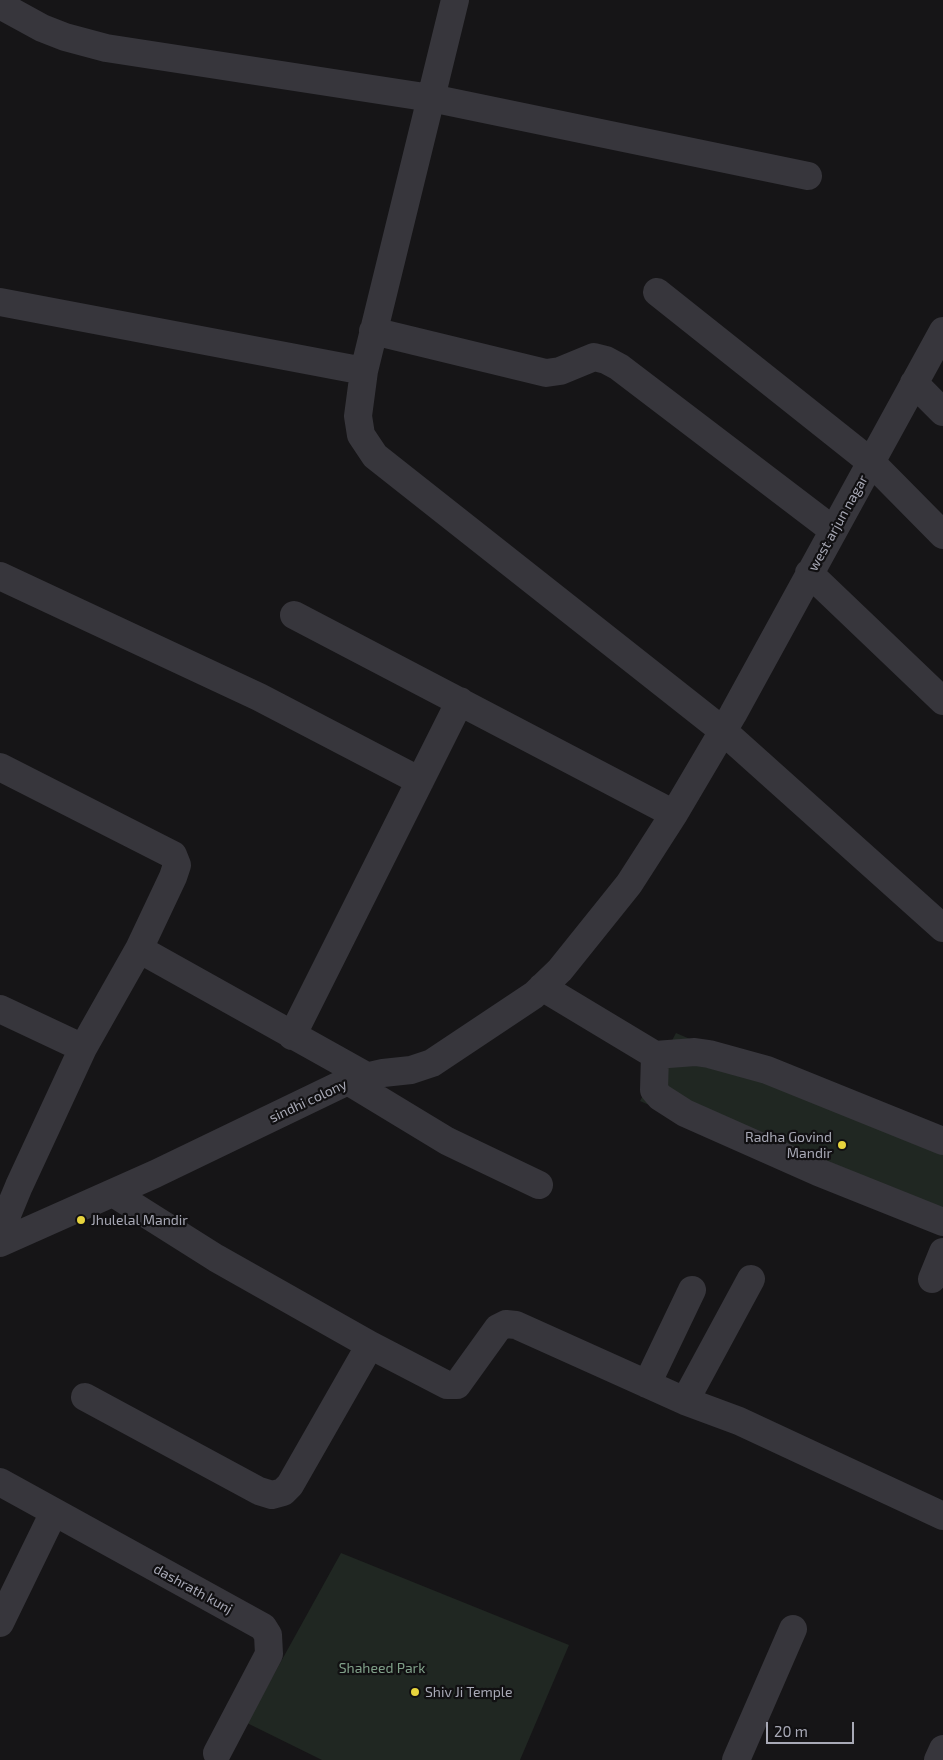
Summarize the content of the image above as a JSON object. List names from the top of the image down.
{
  "streets": {
    "street": ["west arjun nagar", "sindhi colony", "dashrath kunj"]
  },
  "crossings": [
    ["west arjun nagar", "sindhi colony"]
  ],
  "parks": ["Shaheed Park"],
  "places": ["Radha Govind Mandir", "Jhulelal Mandir", "Shiv Ji Temple"],
  "scale_bar": "20 m"
}
